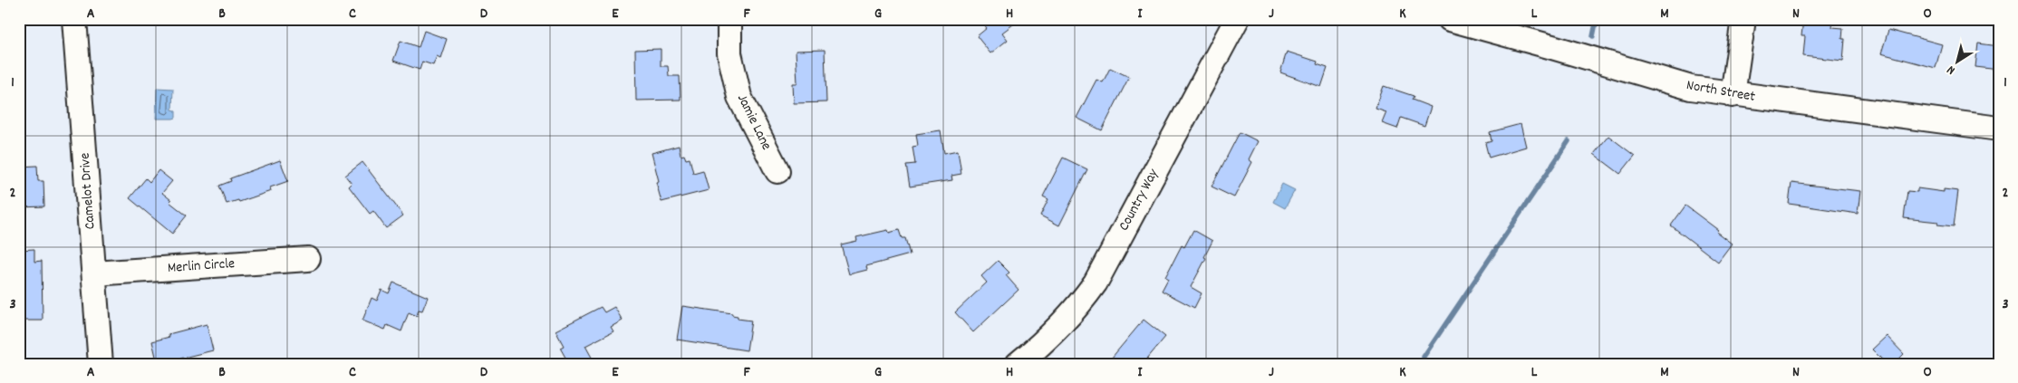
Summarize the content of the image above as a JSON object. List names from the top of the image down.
{
  "streets": {
    "street": [
      "North Street",
      "Jamie Lane",
      "Camelot Drive",
      "Country Way",
      "Merlin Circle"
    ]
  },
  "crossings": [
    ["Camelot Drive", "Merlin Circle"]
  ],
  "north": "bottom left",
  "grid": {
    "columns": [
      "A",
      "B",
      "C",
      "D",
      "E",
      "F",
      "G",
      "H",
      "I",
      "J",
      "K",
      "L",
      "M",
      "N",
      "O"
    ],
    "rows": ["1", "2", "3"]
  }
}
